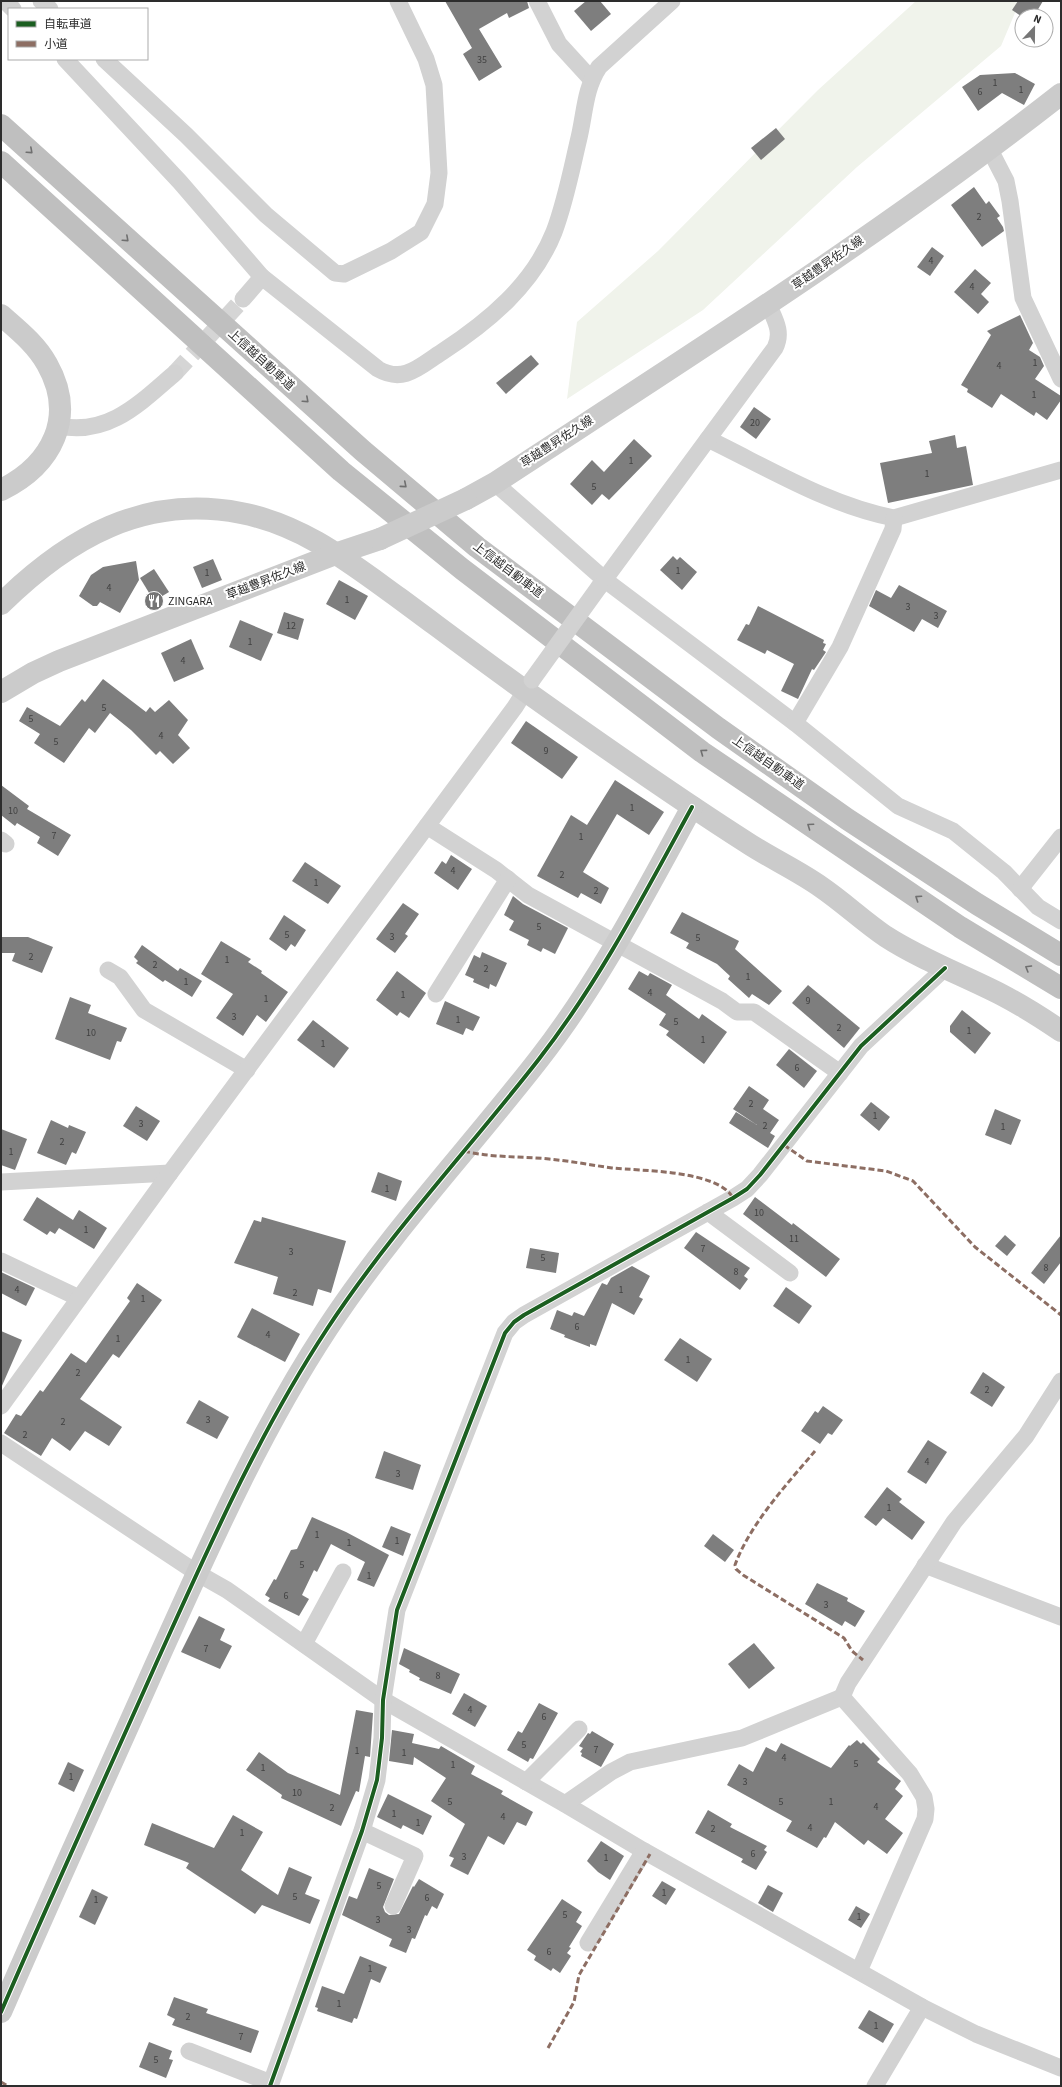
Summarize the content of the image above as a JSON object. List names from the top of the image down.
{
  "streets": {
    "highway": ["上信越自動車道"],
    "street": ["草越豊昇佐久線"]
  },
  "places": {
    "restaurant": ["ZINGARA"]
  },
  "house_numbers": [
    "35",
    "1",
    "1",
    "6",
    "2",
    "4",
    "4",
    "1",
    "4",
    "1",
    "20",
    "1",
    "1",
    "5",
    "1",
    "1",
    "4",
    "1",
    "3",
    "3",
    "12",
    "1",
    "4",
    "5",
    "5",
    "4",
    "5",
    "9",
    "1",
    "10",
    "7",
    "1",
    "4",
    "2",
    "1",
    "2",
    "5",
    "5",
    "3",
    "5",
    "2",
    "1",
    "2",
    "2",
    "1",
    "1",
    "4",
    "1",
    "1",
    "9",
    "3",
    "1",
    "5",
    "2",
    "1",
    "10",
    "1",
    "1",
    "6",
    "2",
    "1",
    "3",
    "2",
    "1",
    "2",
    "1",
    "1",
    "10",
    "1",
    "11",
    "7",
    "3",
    "5",
    "8",
    "8",
    "4",
    "1",
    "2",
    "1",
    "6",
    "4",
    "1",
    "1",
    "2",
    "2",
    "3",
    "2",
    "2",
    "4",
    "3",
    "1",
    "1",
    "1",
    "1",
    "5",
    "1",
    "6",
    "3",
    "7",
    "8",
    "4",
    "6",
    "5",
    "7",
    "1",
    "1",
    "4",
    "5",
    "1",
    "1",
    "1",
    "3",
    "10",
    "5",
    "5",
    "1",
    "4",
    "2",
    "1",
    "4",
    "1",
    "4",
    "2",
    "1",
    "6",
    "3",
    "1",
    "5",
    "1",
    "5",
    "6",
    "1",
    "5",
    "1",
    "3",
    "3",
    "6",
    "1",
    "1",
    "2",
    "1",
    "7",
    "5"
  ],
  "legend": ["自転車道", "小道"],
  "north": "top"
}
